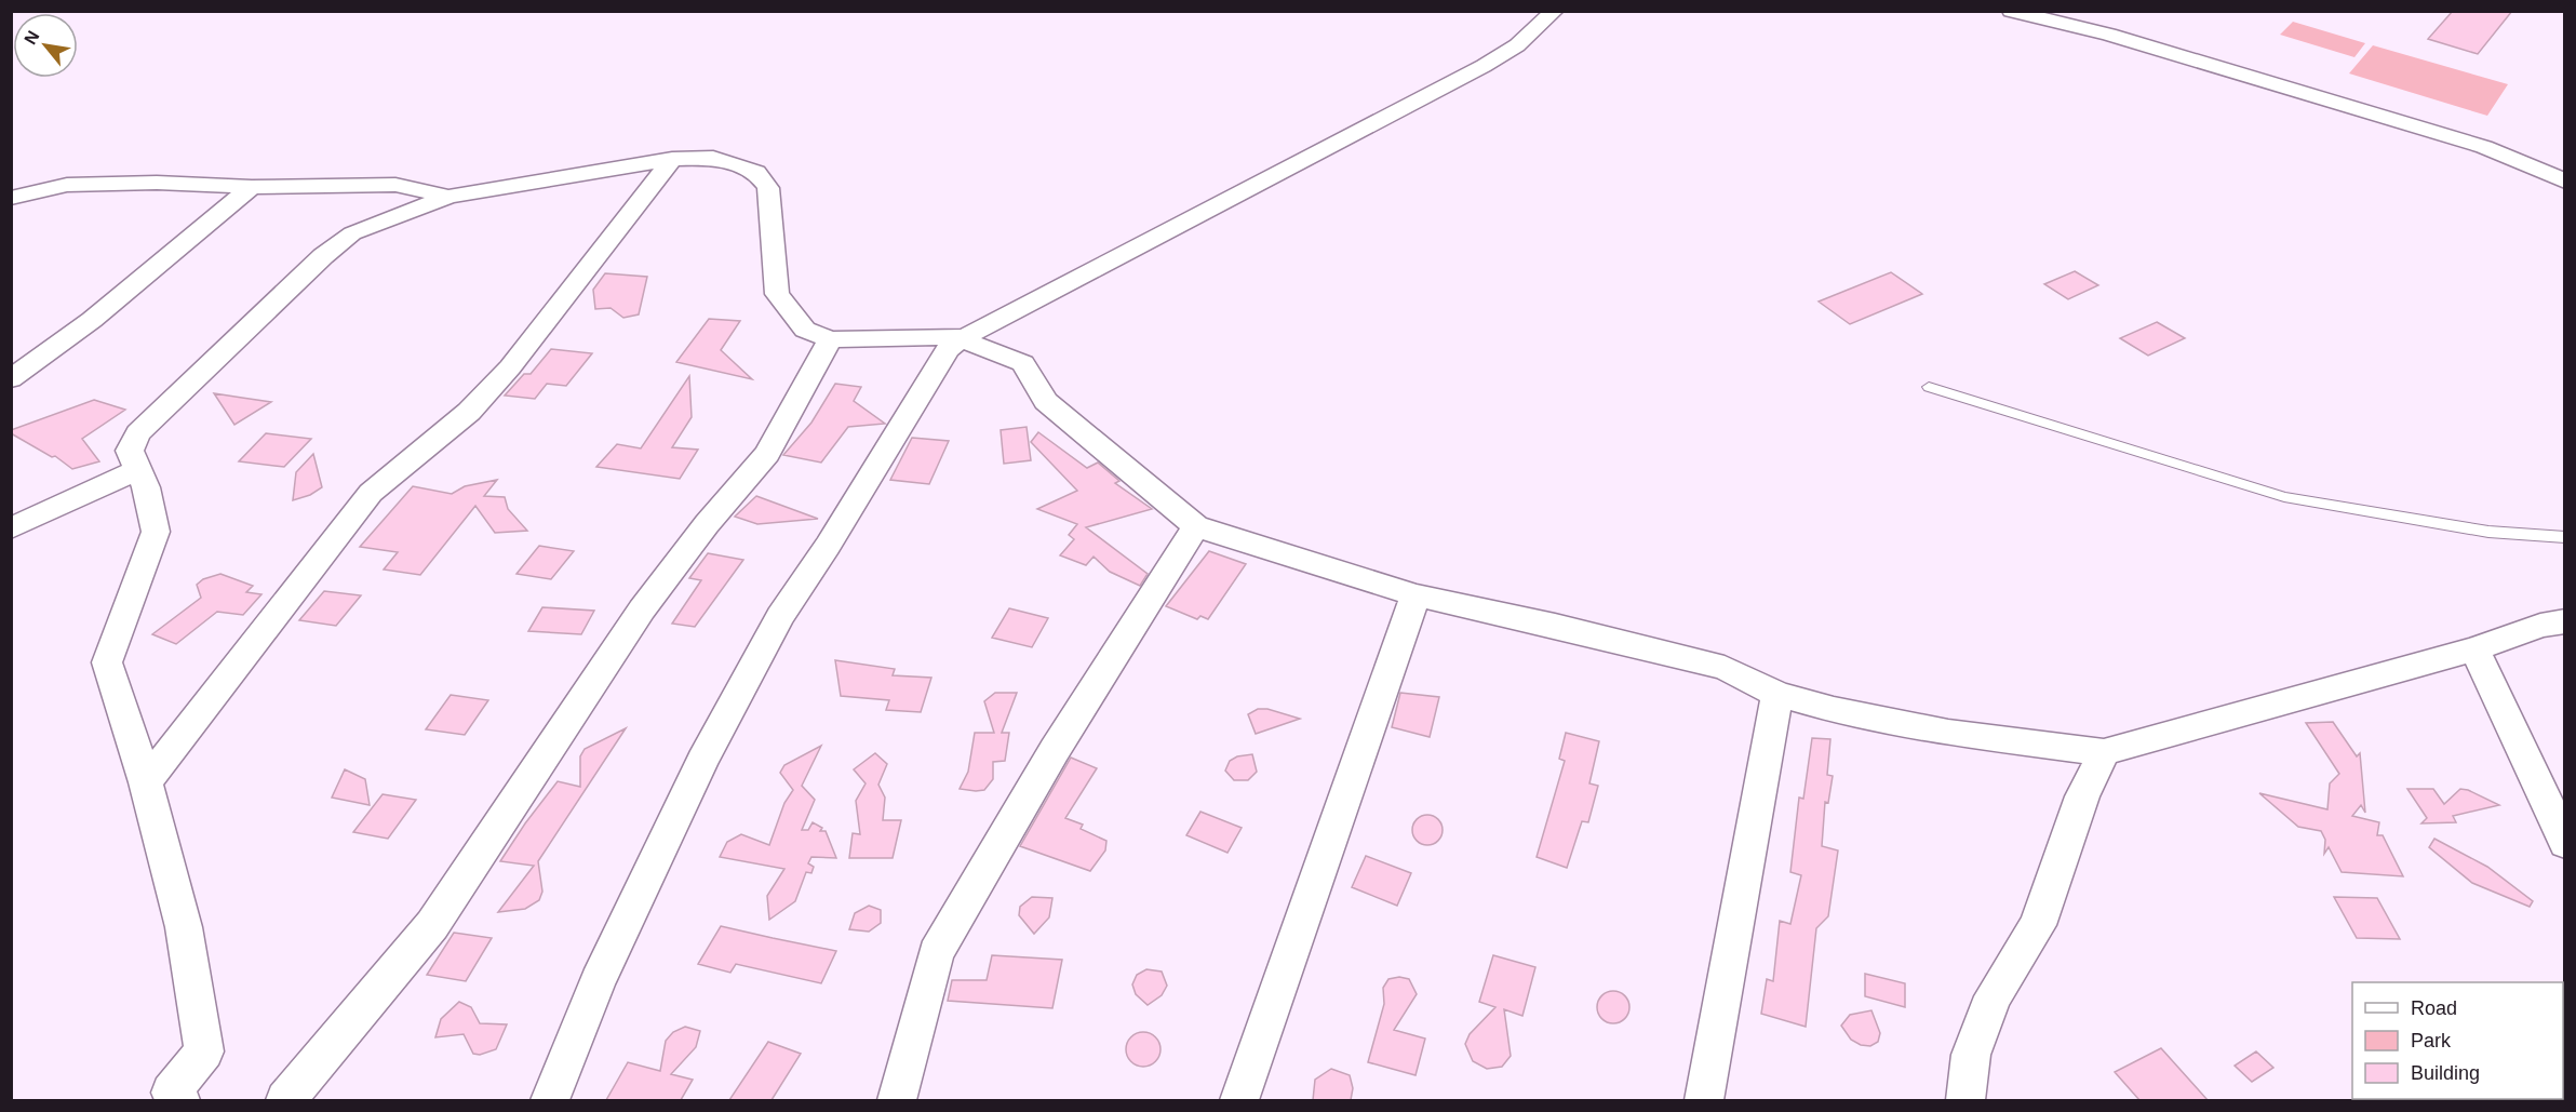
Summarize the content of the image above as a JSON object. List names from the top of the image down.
{
  "legend": ["Road", "Park", "Building"],
  "north": "top left"
}
